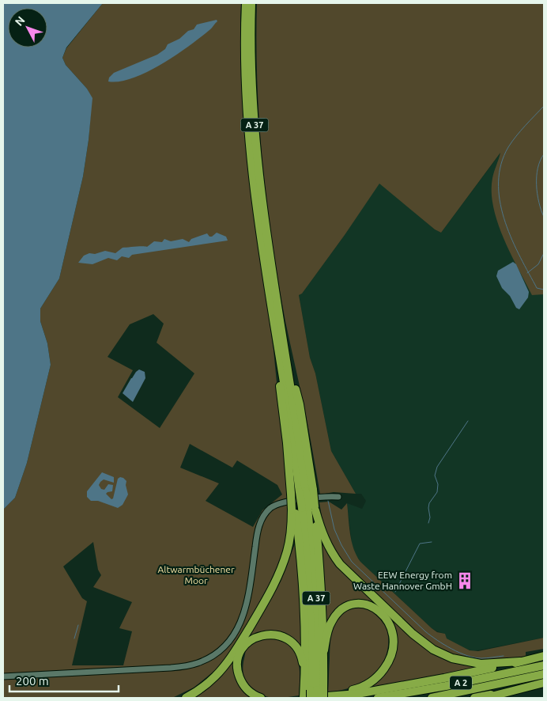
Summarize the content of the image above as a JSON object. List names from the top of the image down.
{
  "streets": {
    "highway": ["A 37", "A 2"]
  },
  "parks": ["Altwarmbüchener Moor"],
  "places": {
    "building": ["EEW Energy from Waste Hannover GmbH"]
  },
  "scale_bar": "200 m",
  "north": "top left"
}
